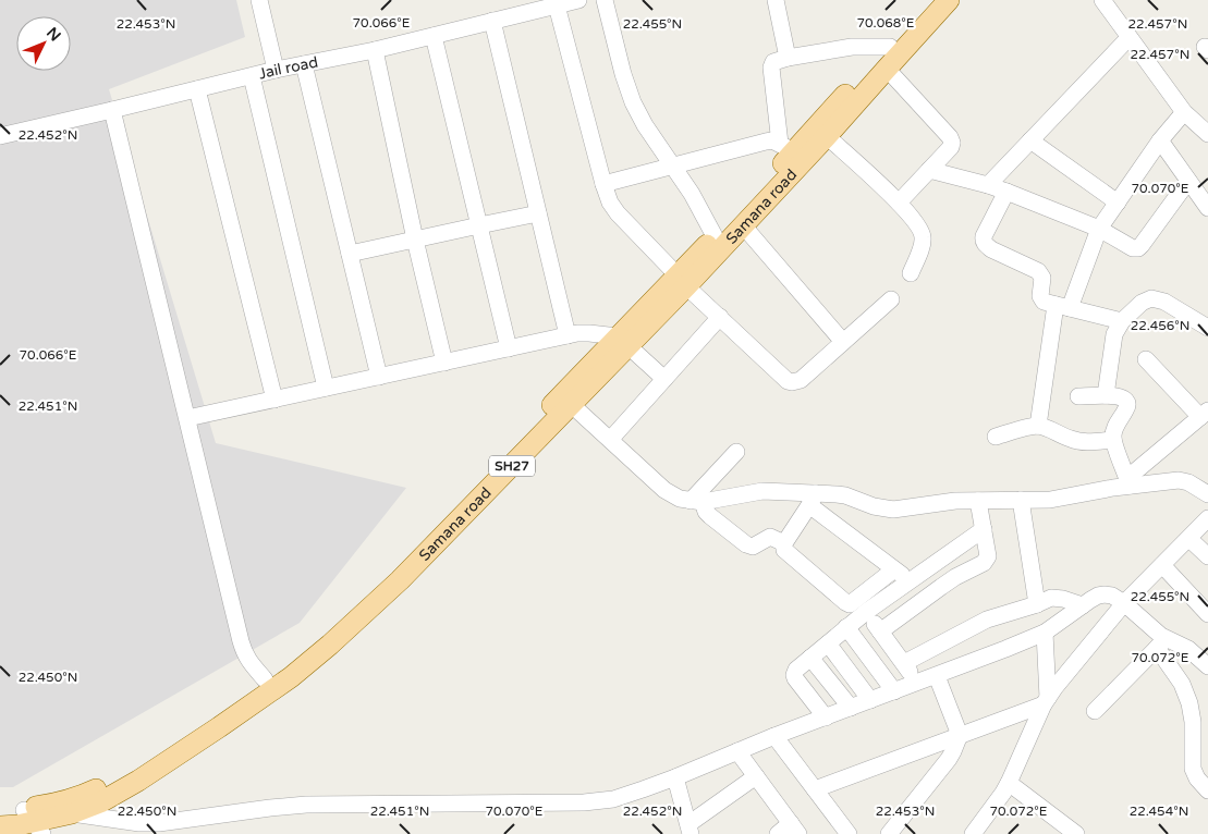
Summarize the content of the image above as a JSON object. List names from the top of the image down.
{
  "streets": {
    "main road": ["Samana road", "SH27"],
    "street": ["Jail road"]
  },
  "north": "top right",
  "coordinates": [
    "70.066°E",
    "70.068°E",
    "22.453°N",
    "22.455°N",
    "22.457°N",
    "22.452°N",
    "70.070°E",
    "22.456°N",
    "22.451°N",
    "70.072°E",
    "22.450°N",
    "22.454°N"
  ]
}
